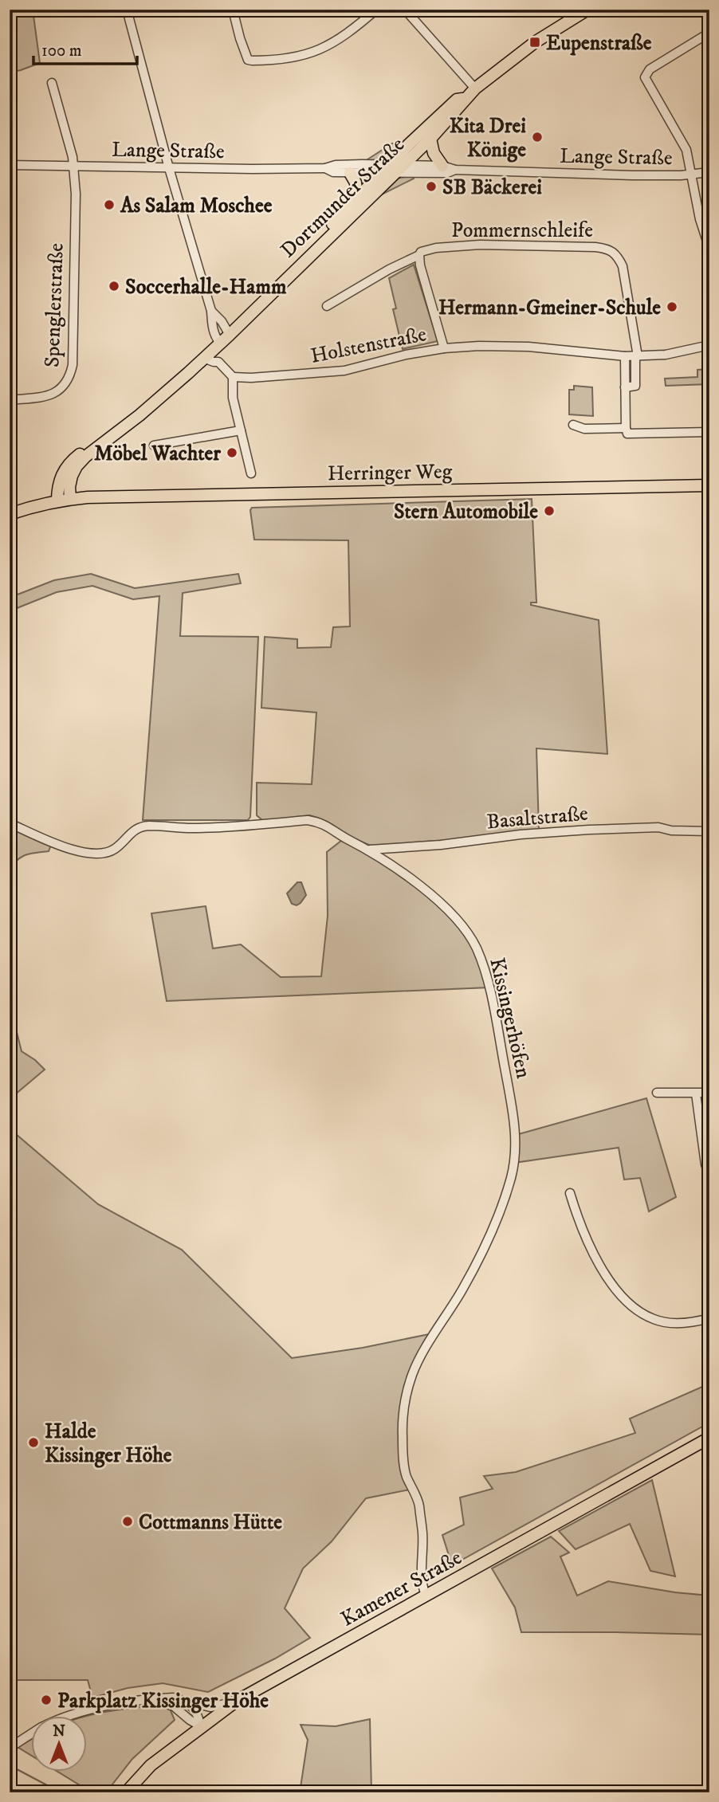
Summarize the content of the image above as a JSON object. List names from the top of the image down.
{
  "streets": {
    "main road": ["Dortmunder Straße", "Herringer Weg", "Kamener Straße"],
    "street": [
      "Lange Straße",
      "Pommernschleife",
      "Spenglerstraße",
      "Holstenstraße",
      "Basaltstraße",
      "Kissingerhöfen"
    ]
  },
  "crossings": [
    ["Lange Straße", "Dortmunder Straße"],
    ["Lange Straße", "Spenglerstraße"],
    ["Dortmunder Straße", "Herringer Weg"],
    ["Pommernschleife", "Holstenstraße"],
    ["Basaltstraße", "Kissingerhöfen"],
    ["Kissingerhöfen", "Kamener Straße"]
  ],
  "places": {
    "transit": ["Eupenstraße"],
    "other": [
      "Kita Drei Könige",
      "SB Bäckerei",
      "As Salam Moschee",
      "Soccerhalle-Hamm",
      "Hermann-Gmeiner-Schule",
      "Möbel Wachter",
      "Stern Automobile",
      "Halde Kissinger Höhe",
      "Cottmanns Hütte",
      "Parkplatz Kissinger Höhe"
    ]
  },
  "scale_bar": "100 m",
  "north": "top"
}
